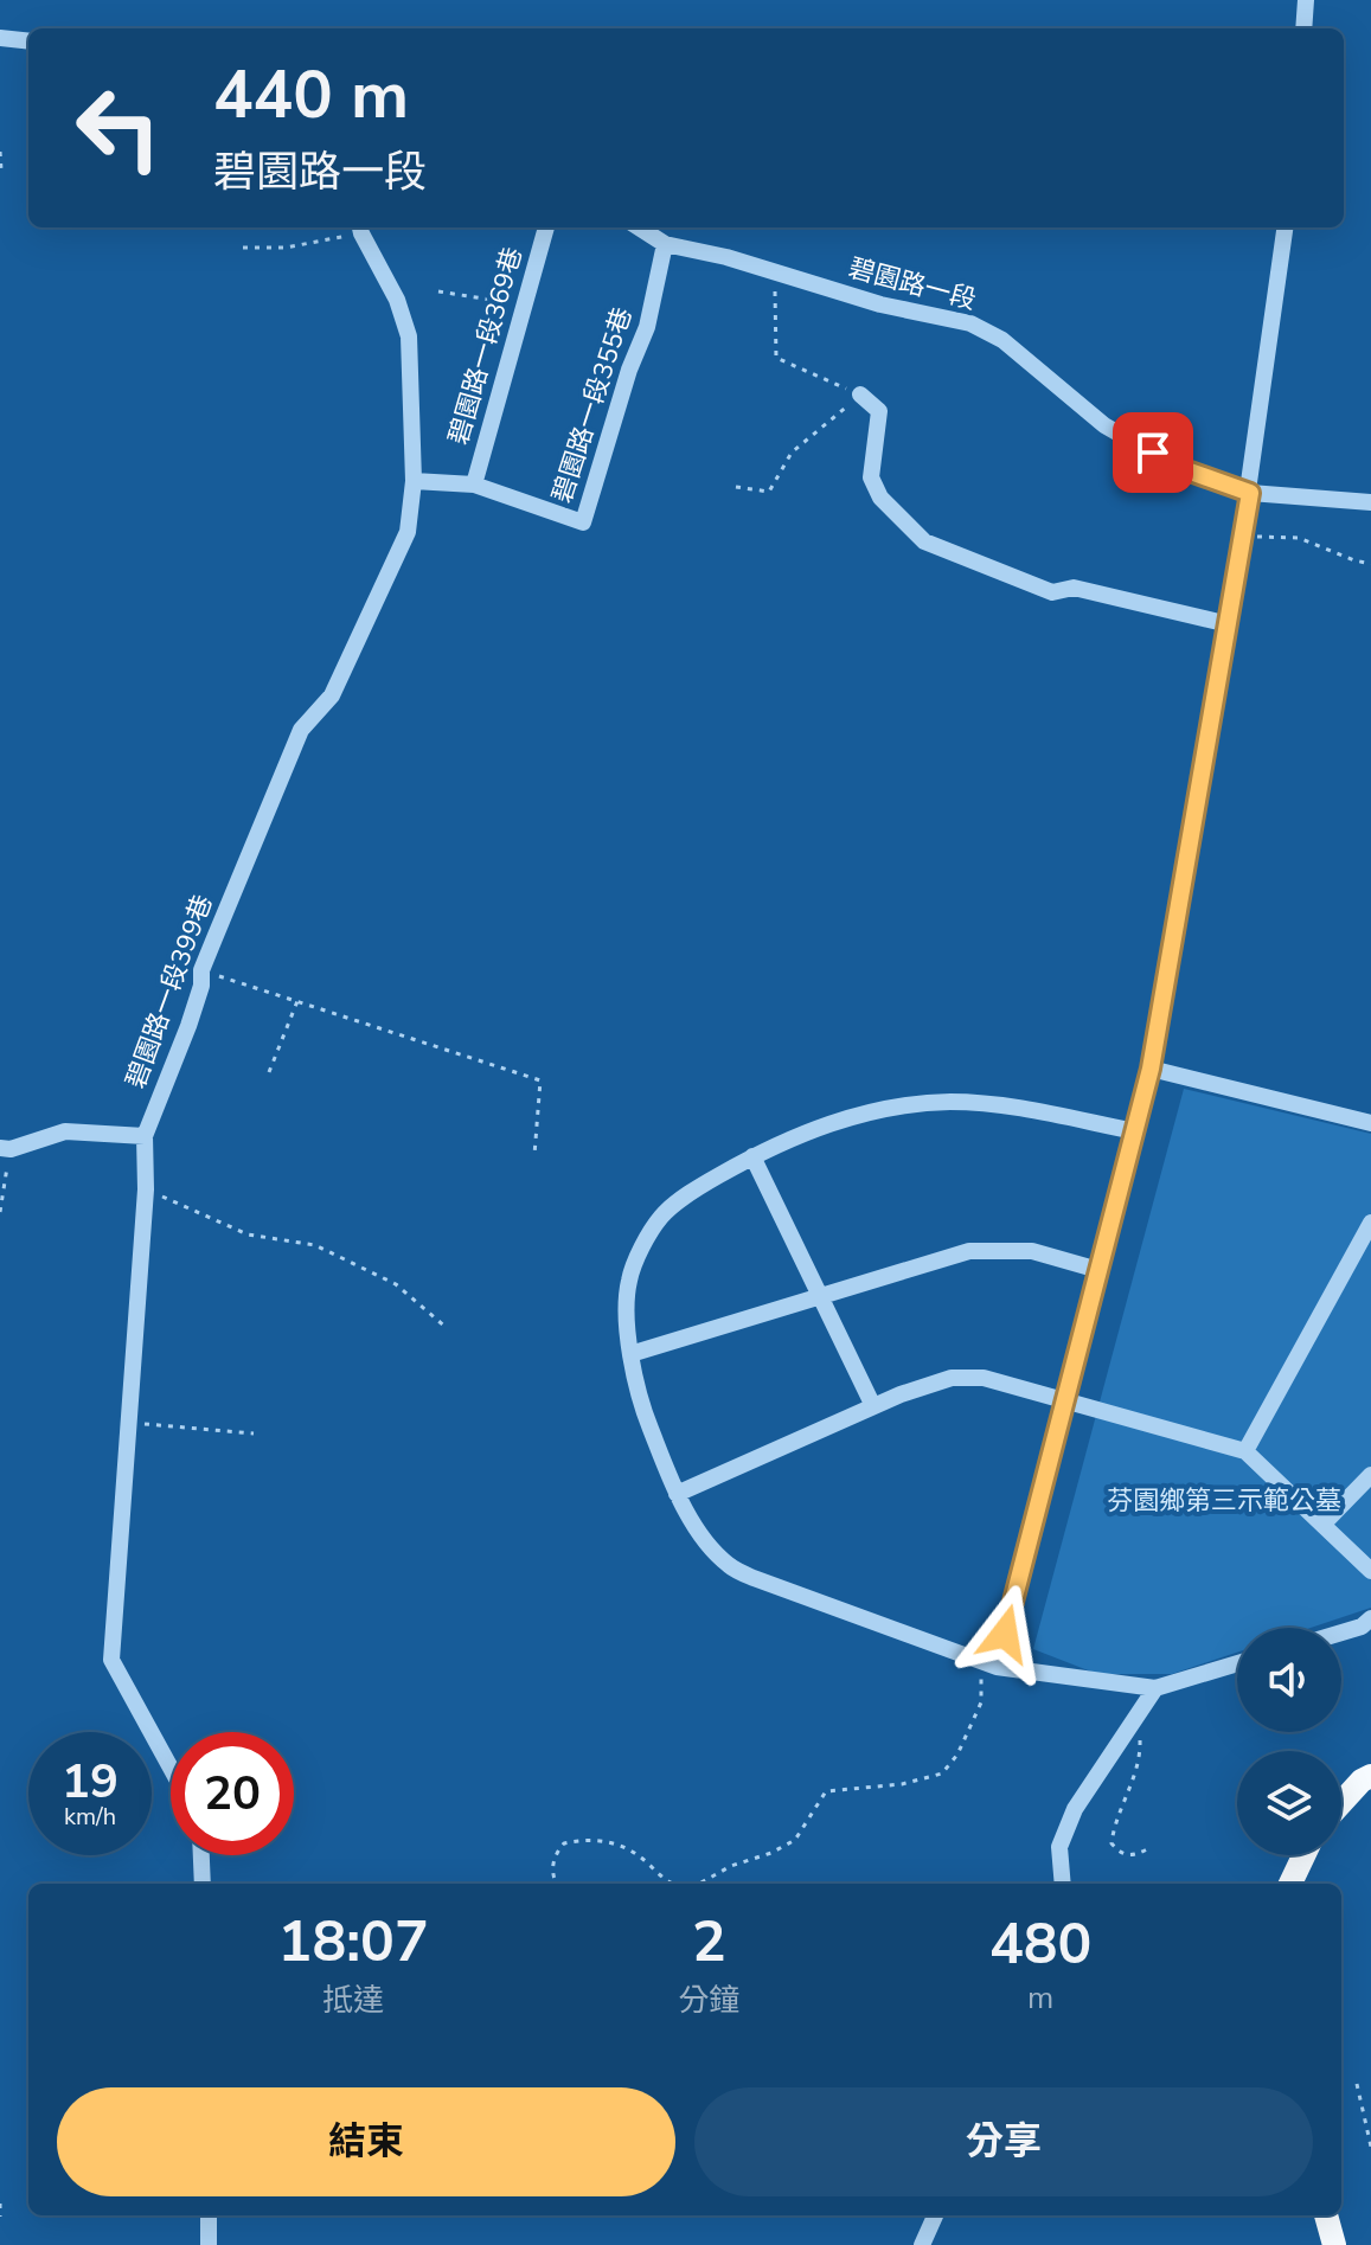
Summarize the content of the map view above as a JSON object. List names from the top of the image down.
{
  "streets": {
    "street": [
      "碧園路一段",
      "碧園路一段369巷",
      "碧園路一段355巷",
      "碧園路一段399巷"
    ]
  },
  "crossings": [
    ["碧園路一段", "碧園路一段355巷"],
    ["碧園路一段369巷", "碧園路一段355巷"],
    ["碧園路一段355巷", "碧園路一段399巷"]
  ],
  "parks": ["芬園鄉第三示範公墓"],
  "page": {
    "turn": ["440 m", "碧園路一段"],
    "speed": "19 km/h",
    "limit": "20",
    "eta": [
      "18:07",
      "抵達",
      "2",
      "分鐘",
      "480",
      "m"
    ],
    "buttons": ["結束", "分享"]
  }
}
